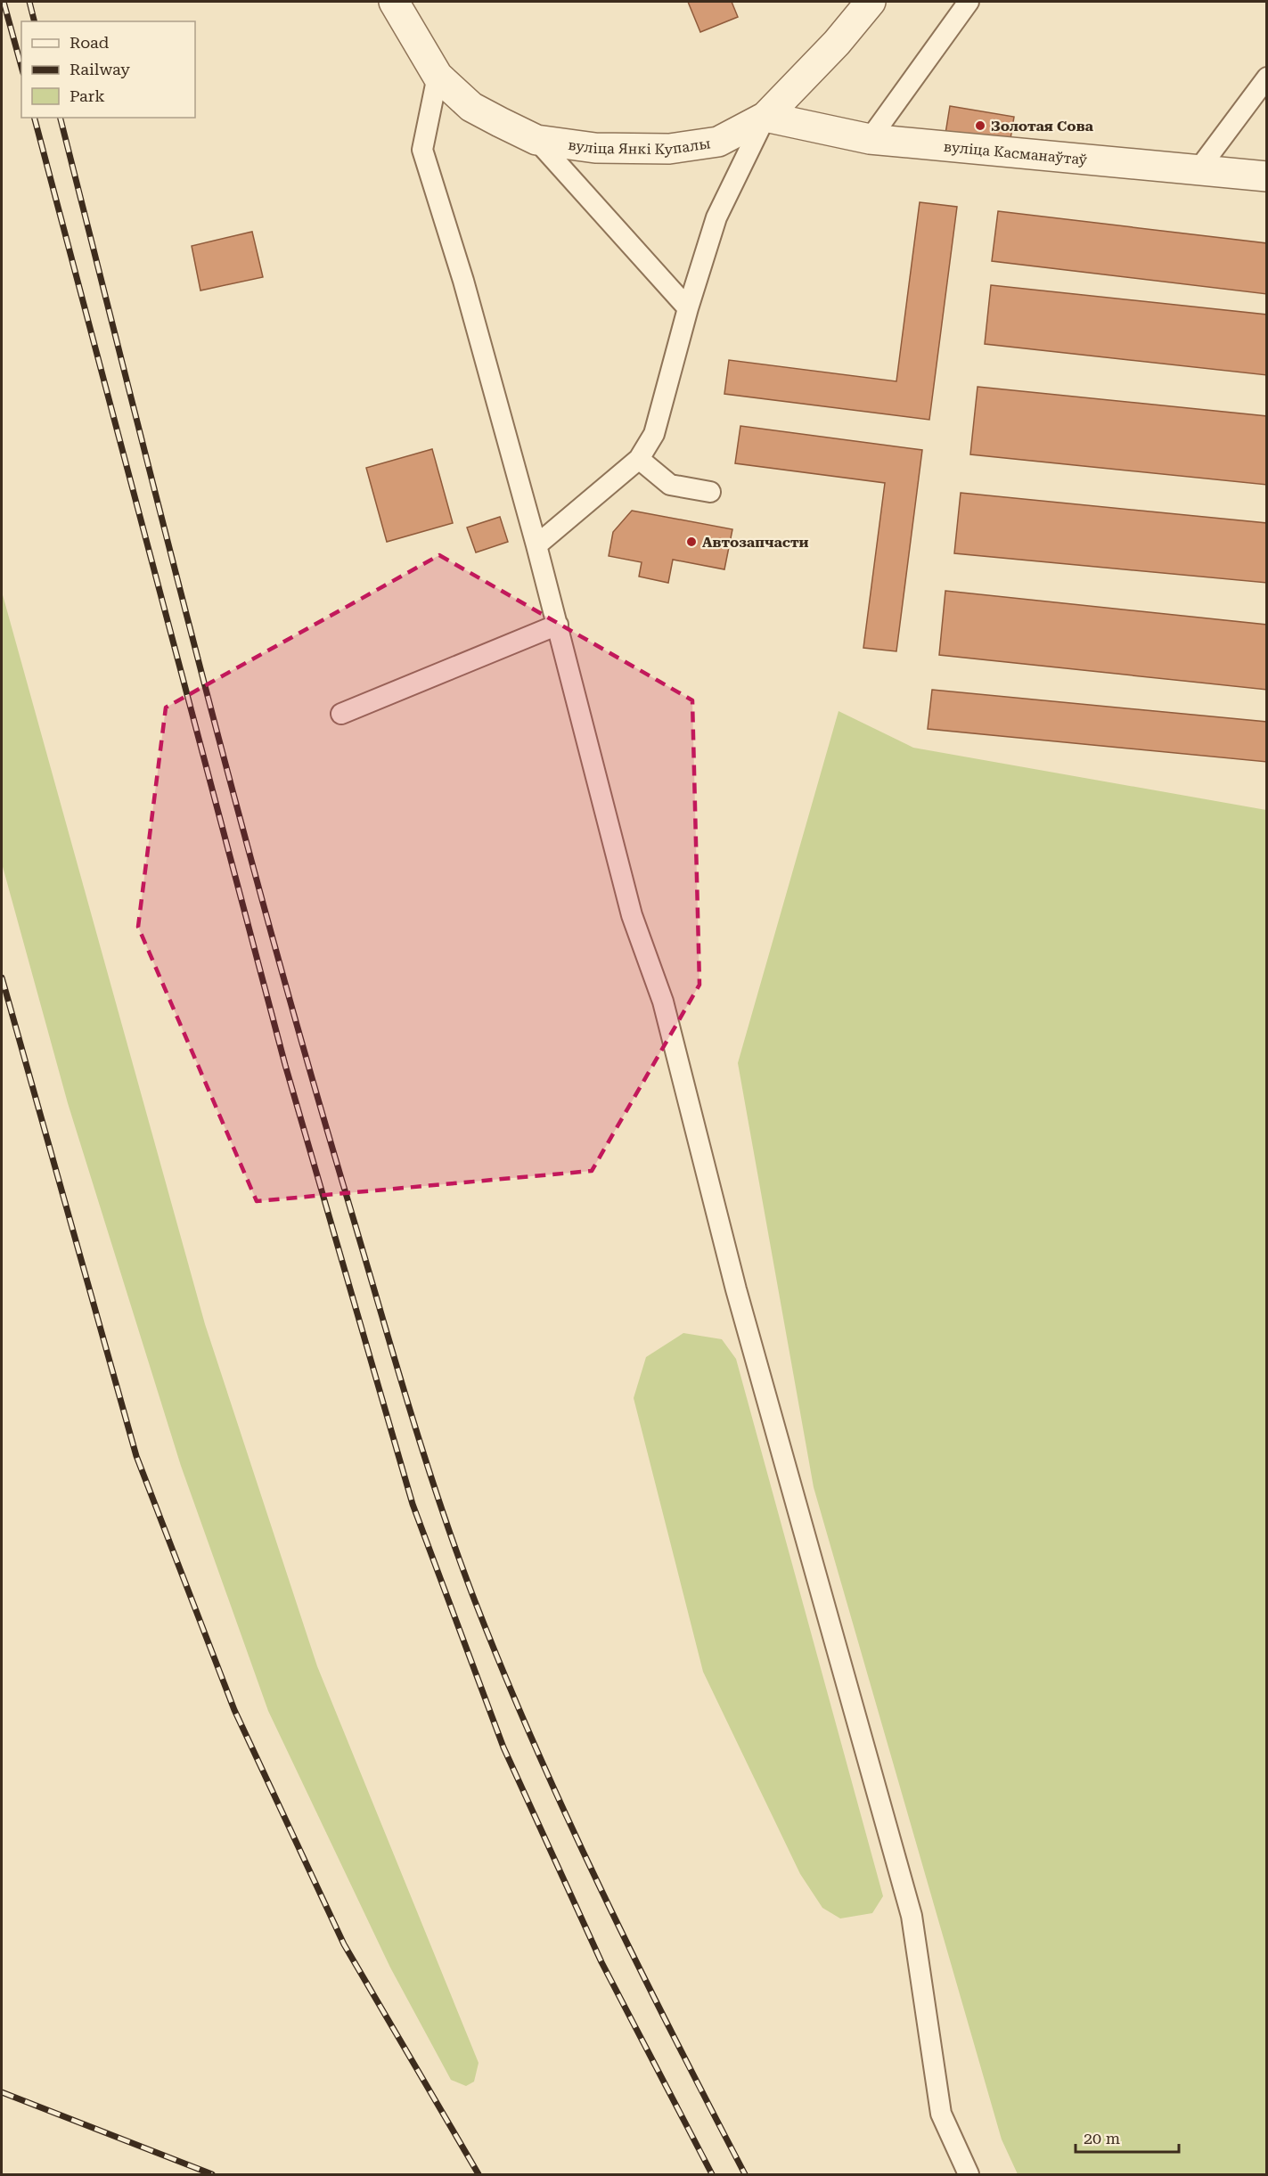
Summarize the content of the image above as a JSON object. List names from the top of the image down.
{
  "streets": {
    "street": ["вуліца Янкі Купалы", "вуліца Касманаўтаў"]
  },
  "crossings": [
    ["вуліца Янкі Купалы", "вуліца Касманаўтаў"]
  ],
  "places": ["Золотая Сова", "Автозапчасти"],
  "legend": ["Road", "Railway", "Park"],
  "scale_bar": "20 m"
}
